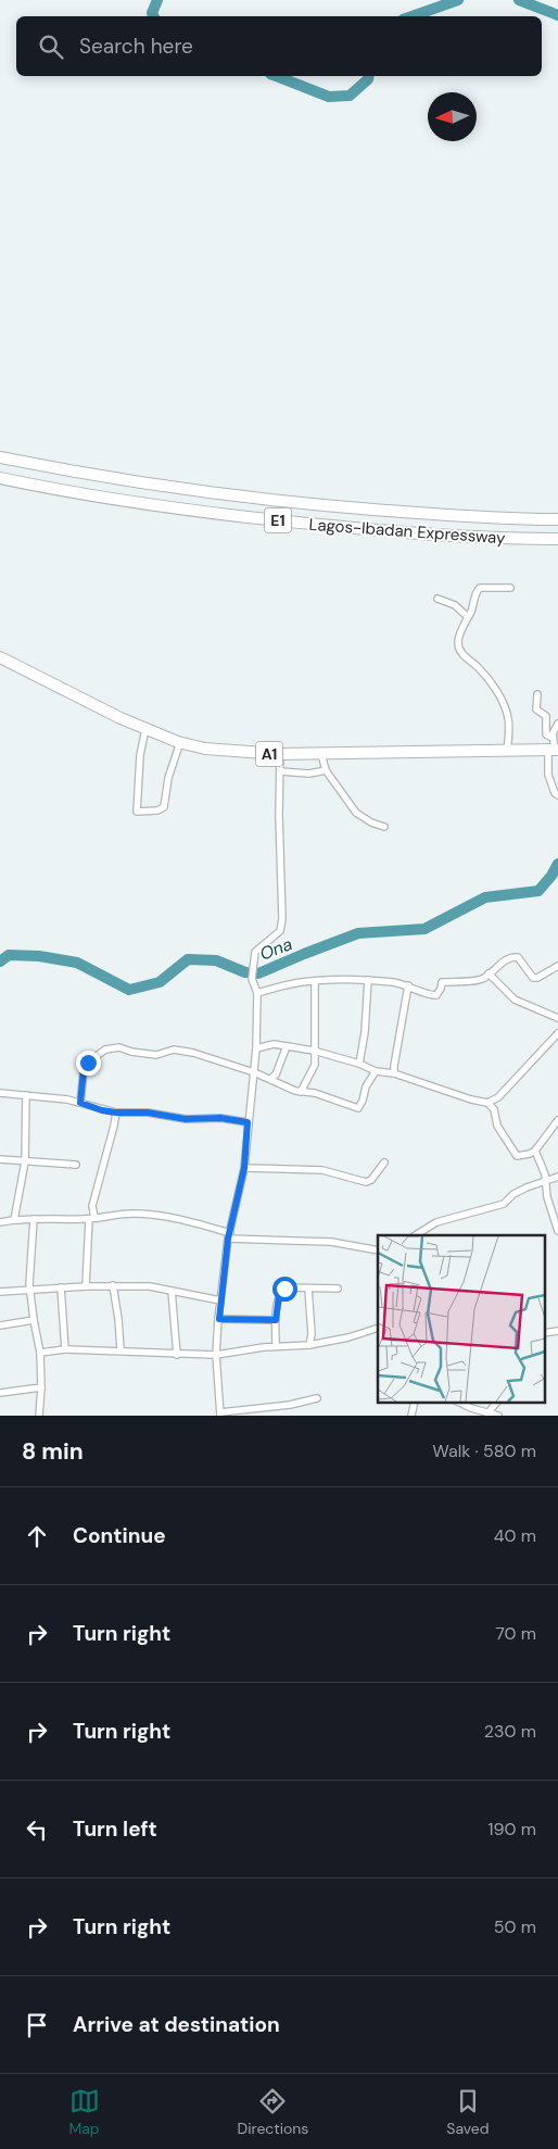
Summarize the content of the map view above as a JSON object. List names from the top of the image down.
{
  "streets": {
    "highway": ["E1", "Lagos-Ibadan Expressway", "A1"]
  },
  "water": ["Ona"],
  "north": "left",
  "page": {
    "search": "Search here",
    "heading": ["8 min", "Walk · 580 m"],
    "list": [
      ["Continue", "40 m"],
      ["Turn right", "70 m"],
      ["Turn right", "230 m"],
      ["Turn left", "190 m"],
      ["Turn right", "50 m"],
      "Arrive at destination"
    ],
    "nav": ["Map", "Directions", "Saved"]
  }
}
